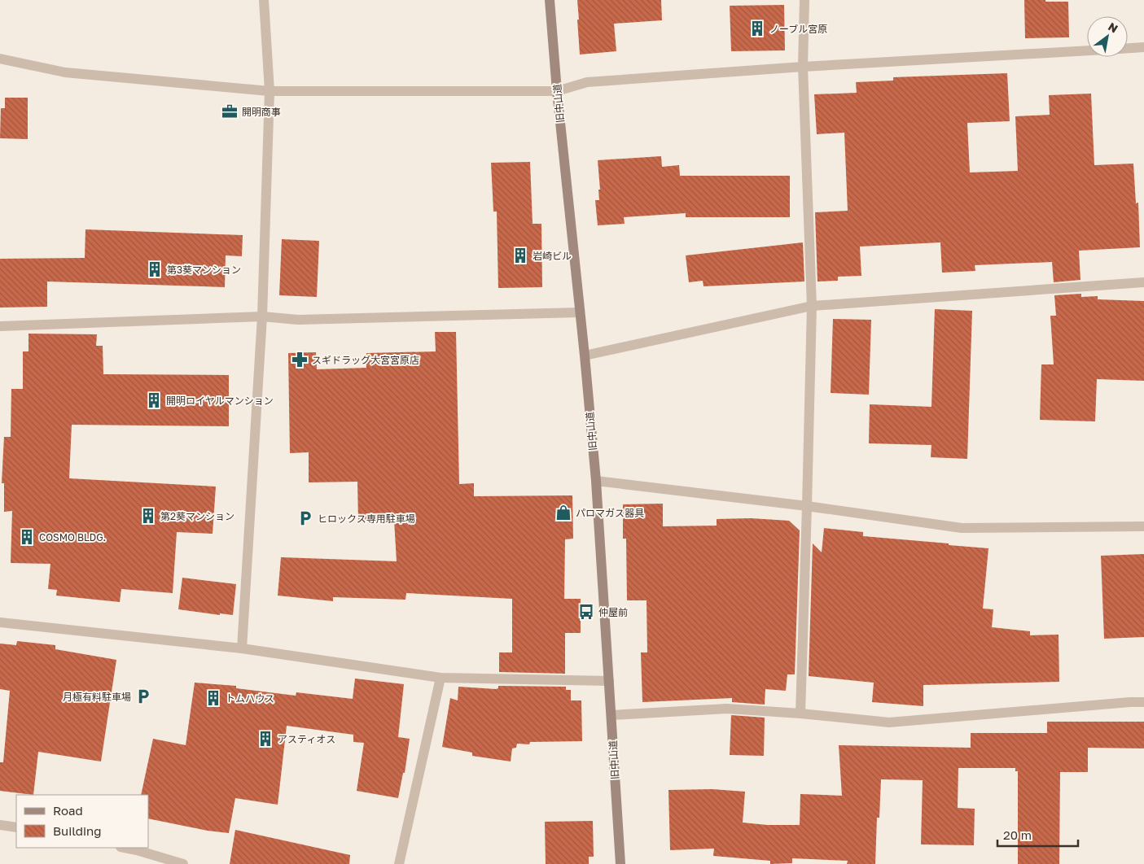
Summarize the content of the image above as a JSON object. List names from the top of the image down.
{
  "streets": {
    "main road": ["旧中山道"]
  },
  "places": {
    "building": [
      "ノーブル宮原",
      "岩崎ビル",
      "第3葵マンション",
      "開明ロイヤルマンション",
      "第2葵マンション",
      "COSMO BLDG.",
      "トムハウス",
      "アスティオス"
    ],
    "office": ["開明商事"],
    "pharmacy": ["スギドラッグ大宮宮原店"],
    "shop": ["パロマガス器具"],
    "parking": ["ヒロックス専用駐車場", "月極有料駐車場"],
    "bus stop": ["仲屋前"]
  },
  "legend": ["Road", "Building"],
  "scale_bar": "20 m",
  "north": "top right"
}
